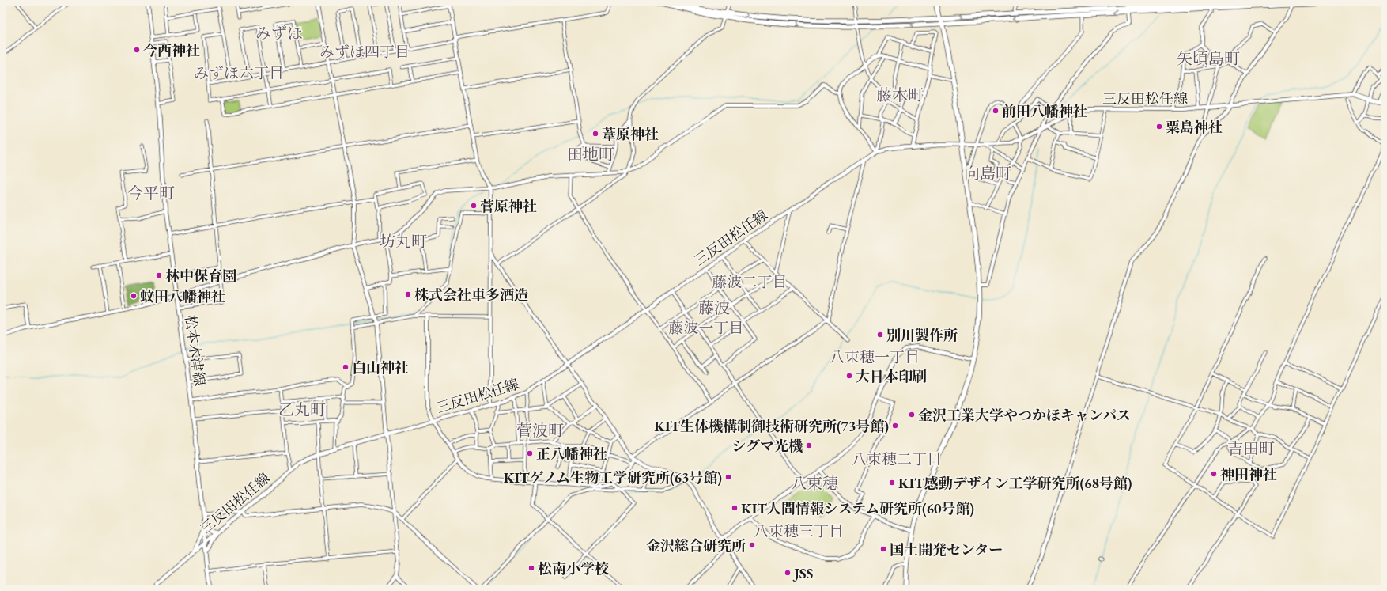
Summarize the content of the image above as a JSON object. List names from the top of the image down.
{
  "streets": {
    "main road": ["三反田松任線", "松本木津線"]
  },
  "crossings": [
    ["三反田松任線", "松本木津線"]
  ],
  "districts": [
    "みずほ",
    "みずほ四丁目",
    "矢頃島町",
    "みずほ六丁目",
    "藤木町",
    "田地町",
    "向島町",
    "今平町",
    "坊丸町",
    "藤波二丁目",
    "藤波",
    "藤波一丁目",
    "八束穂一丁目",
    "乙丸町",
    "菅波町",
    "吉田町",
    "八束穂二丁目",
    "八束穂",
    "八束穂三丁目"
  ],
  "places": [
    "今西神社",
    "前田八幡神社",
    "粟島神社",
    "葦原神社",
    "菅原神社",
    "林中保育園",
    "株式会社車多酒造",
    "蚊田八幡神社",
    "別川製作所",
    "白山神社",
    "大日本印刷",
    "金沢工業大学やつかほキャンパス",
    "KIT生体機構制御技術研究所(73号館)",
    "シグマ光機",
    "正八幡神社",
    "神田神社",
    "KITゲノム生物工学研究所(63号館)",
    "KIT感動デザイン工学研究所(68号館)",
    "KIT人間情報システム研究所(60号館)",
    "金沢総合研究所",
    "国土開発センター",
    "松南小学校",
    "JSS"
  ]
}
